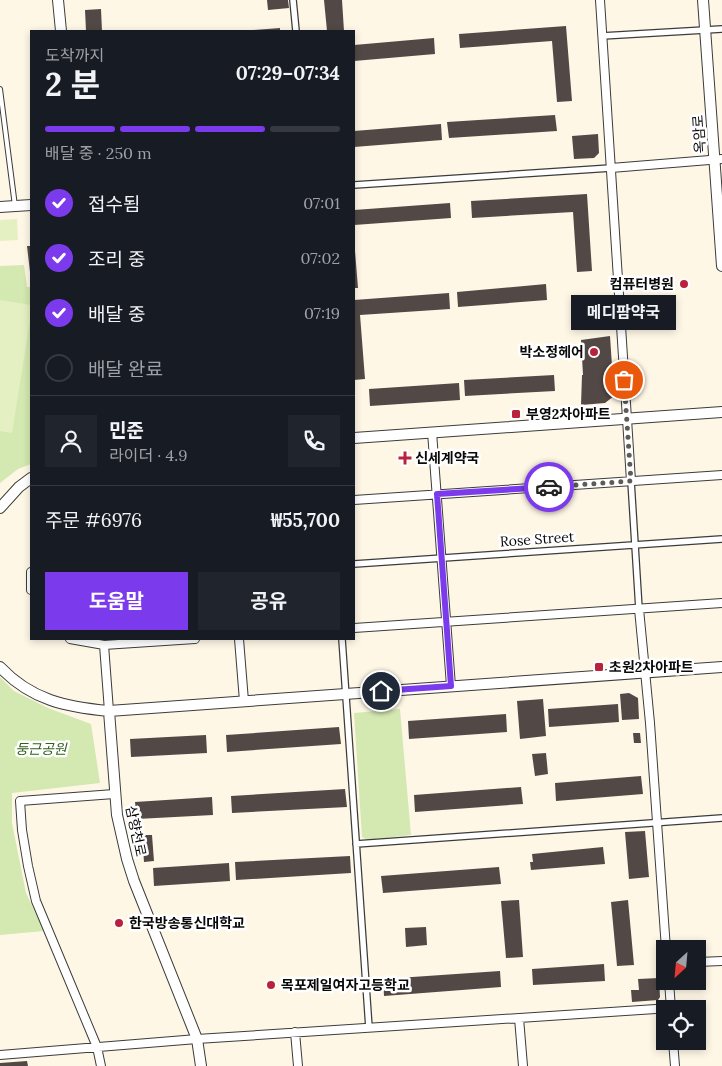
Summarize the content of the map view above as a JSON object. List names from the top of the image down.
{
  "streets": {
    "street": ["옥암로", "Rose Street", "삼향천로"]
  },
  "parks": ["둥근공원"],
  "places": {
    "other": [
      "컴퓨터병원",
      "박소정헤어",
      "메디팜약국",
      "한국방송통신대학교",
      "목포제일여자고등학교"
    ],
    "transit": ["부영2차아파트", "초원2차아파트"],
    "health": ["신세계약국"]
  },
  "north": "bottom left",
  "page": {
    "heading": ["2 분", "도착까지", "07:29–07:34"],
    "panel": [
      "민준",
      "라이더 · 4.9",
      "주문 #6976",
      "₩55,700"
    ],
    "bar": "배달 중 · 250 m",
    "list": [
      ["접수됨", "07:01"],
      ["조리 중", "07:02"],
      ["배달 중", "07:19"],
      "배달 완료"
    ],
    "bubble": "메디팜약국",
    "buttons": ["도움말", "공유"]
  }
}
